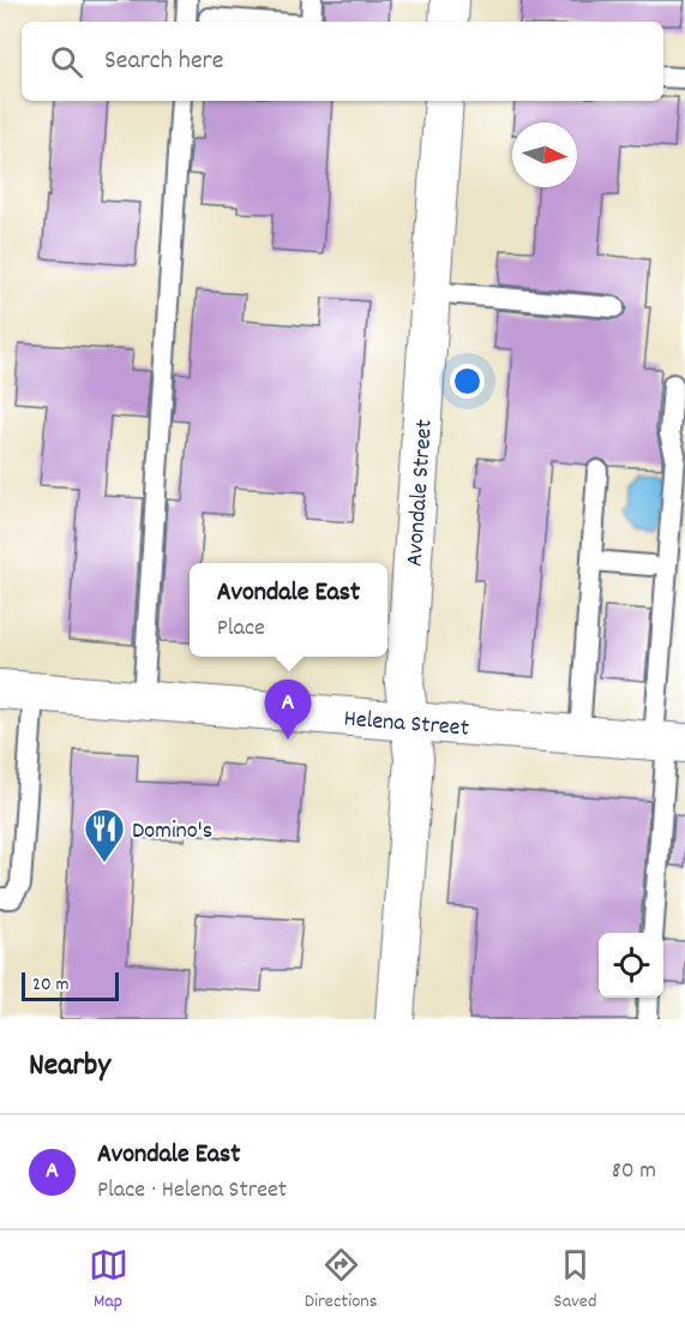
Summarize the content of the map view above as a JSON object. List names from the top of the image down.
{
  "streets": {
    "street": ["Avondale Street", "Helena Street"]
  },
  "crossings": [
    ["Avondale Street", "Helena Street"]
  ],
  "places": {
    "restaurant": ["Domino's"]
  },
  "scale_bar": "20 m",
  "north": "right",
  "page": {
    "search": "Search here",
    "popup": ["Avondale East", "Place"],
    "pins": "A",
    "scale": "20 m",
    "heading": "Nearby",
    "list": [
      {
        "mark": "A",
        "name": "Avondale East",
        "note": "Place · Helena Street",
        "value": "80 m"
      }
    ],
    "nav": ["Map", "Directions", "Saved"]
  }
}
